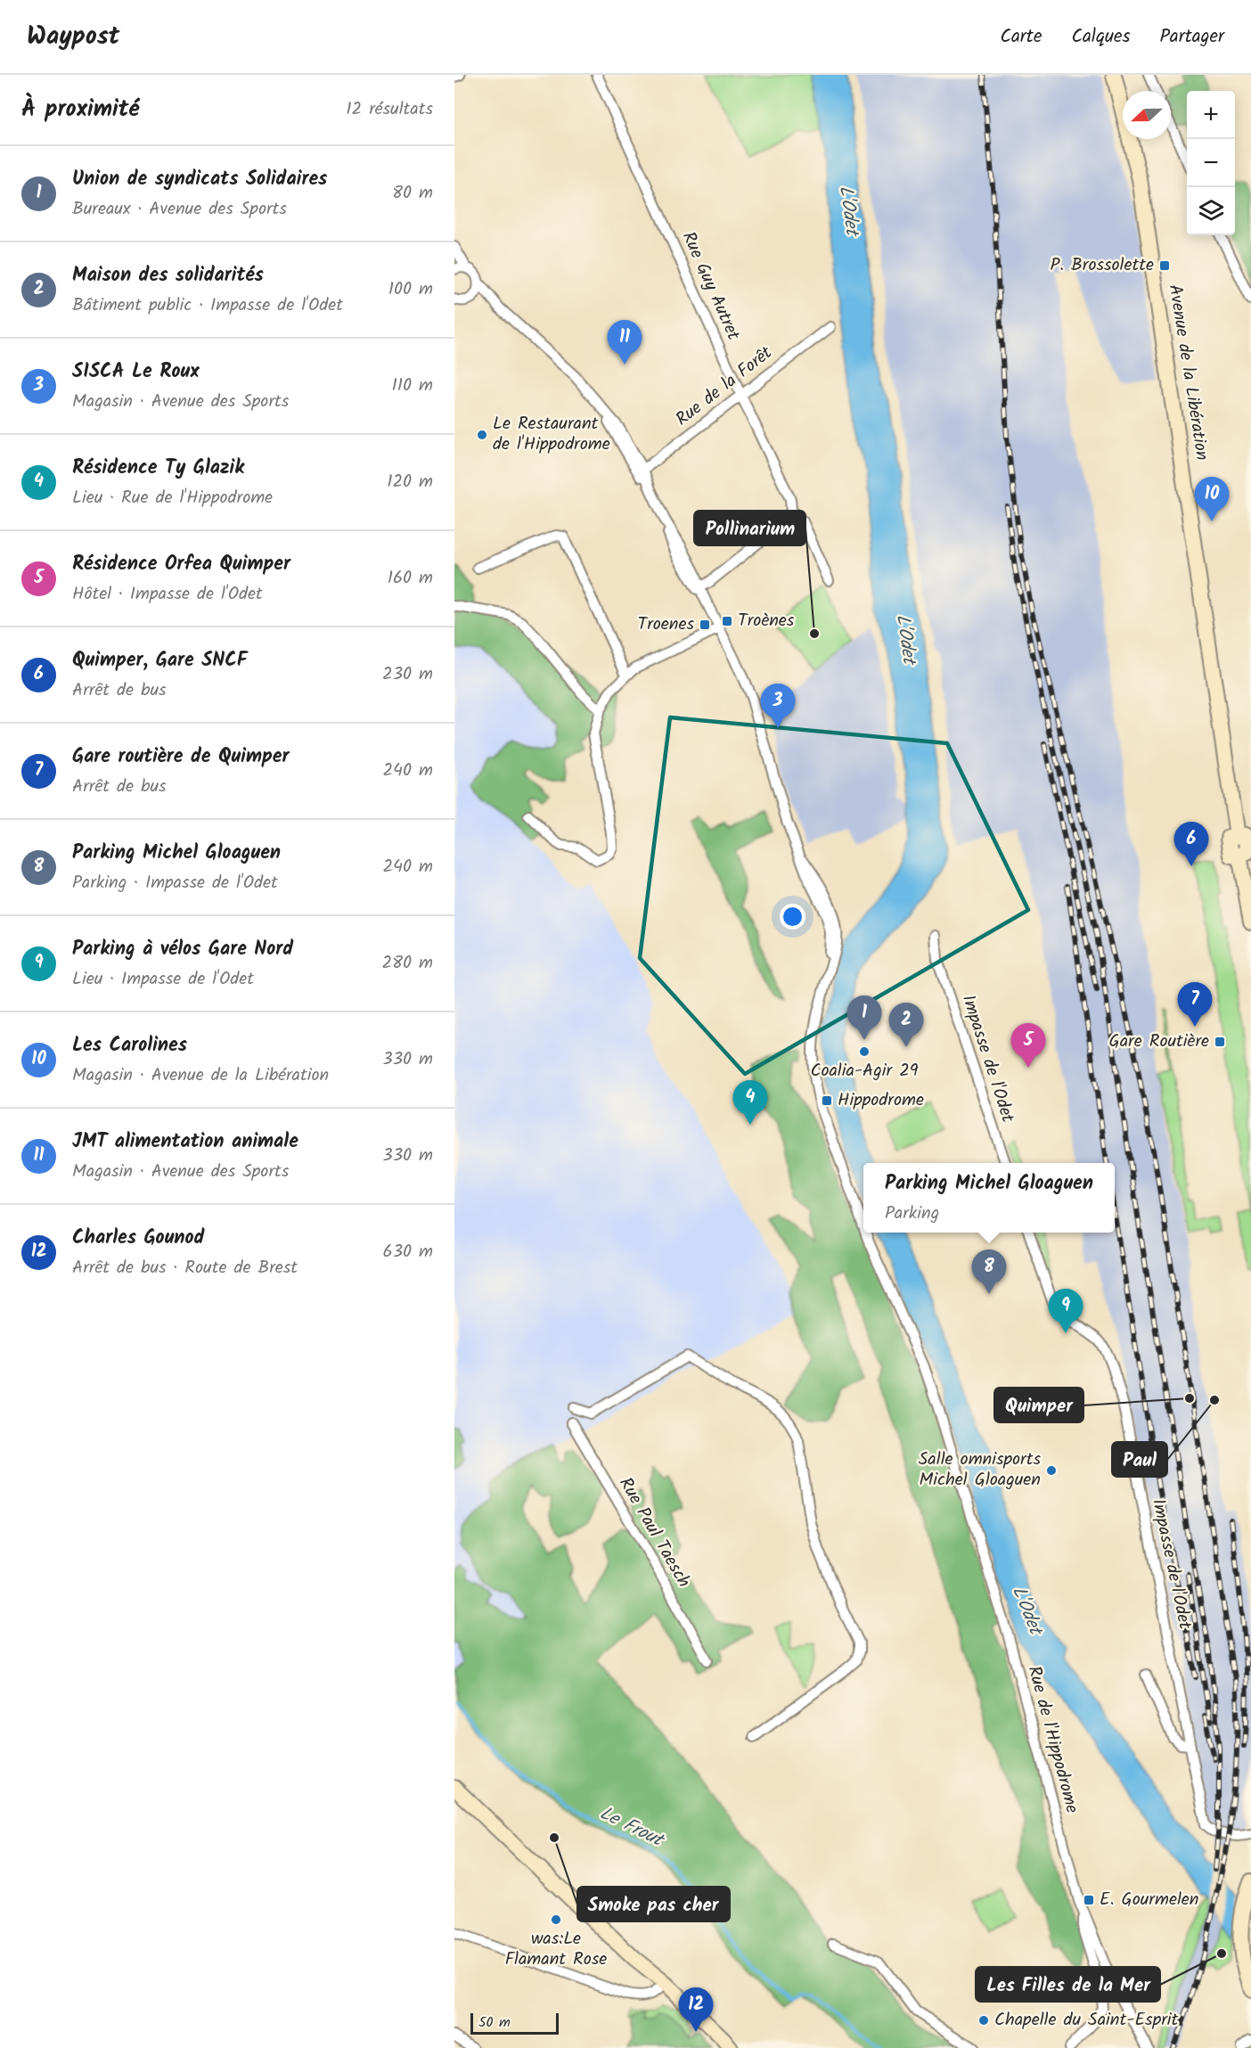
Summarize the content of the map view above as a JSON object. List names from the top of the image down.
{
  "streets": {
    "main road": ["Avenue de la Libération"],
    "street": [
      "Rue Guy Autret",
      "Rue de la Forêt",
      "Impasse de l'Odet",
      "Rue Paul Taesch",
      "Rue de l'Hippodrome"
    ]
  },
  "crossings": [
    ["Rue Guy Autret", "Rue de la Forêt"],
    ["Rue de la Forêt", "Rue de l'Hippodrome"]
  ],
  "water": ["L'Odet", "Le Frout"],
  "places": {
    "transit": [
      "P. Brossolette",
      "Troènes",
      "Troenes",
      "Gare Routière",
      "Hippodrome",
      "E. Gourmelen"
    ],
    "other": [
      "Le Restaurant de l'Hippodrome",
      "Pollinarium",
      "Coalia-Agir 29",
      "Quimper",
      "Paul",
      "Salle omnisports Michel Gloaguen",
      "Smoke pas cher",
      "was:Le Flamant Rose",
      "Les Filles de la Mer",
      "Chapelle du Saint-Esprit"
    ]
  },
  "scale_bar": "50 m",
  "north": "left",
  "page": {
    "header": "Waypost",
    "nav": ["Carte", "Calques", "Partager"],
    "heading": ["À proximité", "12 résultats"],
    "map_buttons": ["+", "−"],
    "list": [
      {
        "mark": "1",
        "name": "Union de syndicats Solidaires",
        "note": "Bureaux · Avenue des Sports",
        "value": "80 m"
      },
      {
        "mark": "2",
        "name": "Maison des solidarités",
        "note": "Bâtiment public · Impasse de l'Odet",
        "value": "100 m"
      },
      {
        "mark": "3",
        "name": "SISCA Le Roux",
        "note": "Magasin · Avenue des Sports",
        "value": "110 m"
      },
      {
        "mark": "4",
        "name": "Résidence Ty Glazik",
        "note": "Lieu · Rue de l'Hippodrome",
        "value": "120 m"
      },
      {
        "mark": "5",
        "name": "Résidence Orfea Quimper",
        "note": "Hôtel · Impasse de l'Odet",
        "value": "160 m"
      },
      {
        "mark": "6",
        "name": "Quimper, Gare SNCF",
        "note": "Arrêt de bus",
        "value": "230 m"
      },
      {
        "mark": "7",
        "name": "Gare routière de Quimper",
        "note": "Arrêt de bus",
        "value": "240 m"
      },
      {
        "mark": "8",
        "name": "Parking Michel Gloaguen",
        "note": "Parking · Impasse de l'Odet",
        "value": "240 m"
      },
      {
        "mark": "9",
        "name": "Parking à vélos Gare Nord",
        "note": "Lieu · Impasse de l'Odet",
        "value": "280 m"
      },
      {
        "mark": "10",
        "name": "Les Carolines",
        "note": "Magasin · Avenue de la Libération",
        "value": "330 m"
      },
      {
        "mark": "11",
        "name": "JMT alimentation animale",
        "note": "Magasin · Avenue des Sports",
        "value": "330 m"
      },
      {
        "mark": "12",
        "name": "Charles Gounod",
        "note": "Arrêt de bus · Route de Brest",
        "value": "630 m"
      }
    ],
    "pins": [
      "11",
      "10",
      "3",
      "6",
      "7",
      "1",
      "2",
      "5",
      "4",
      "8",
      "9",
      "12"
    ],
    "popup": ["Parking Michel Gloaguen", "Parking"],
    "scale": "50 m"
  }
}
